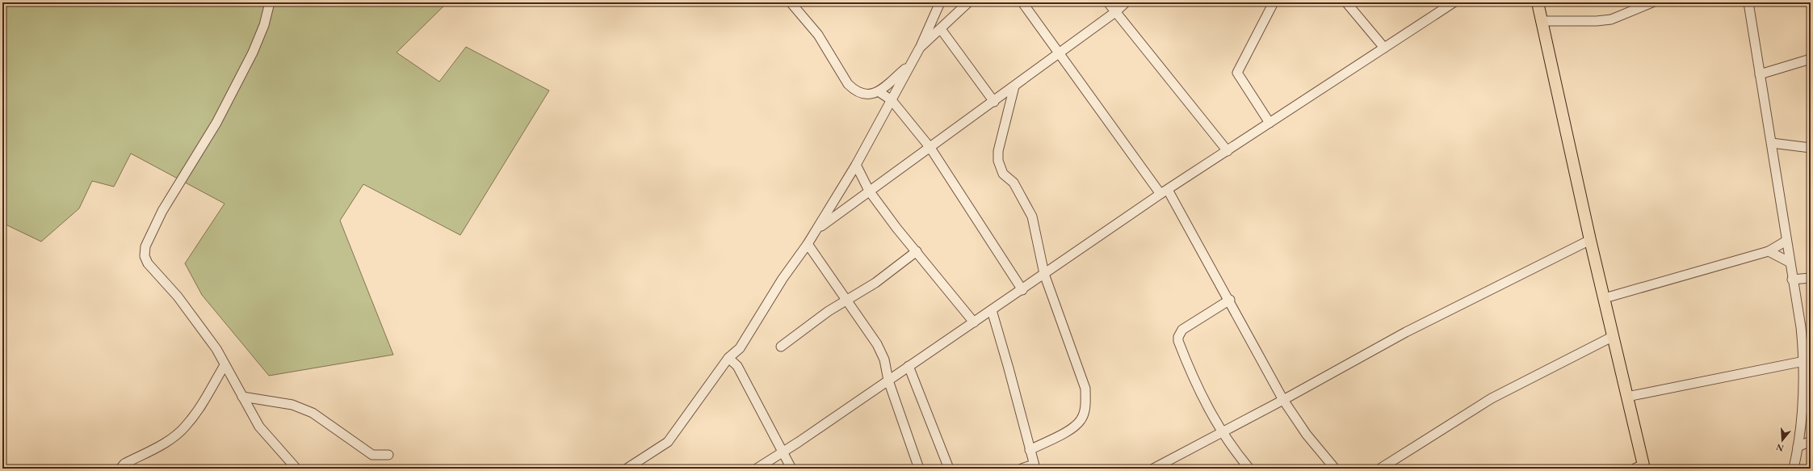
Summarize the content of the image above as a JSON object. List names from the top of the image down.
{
  "north": "bottom"
}
